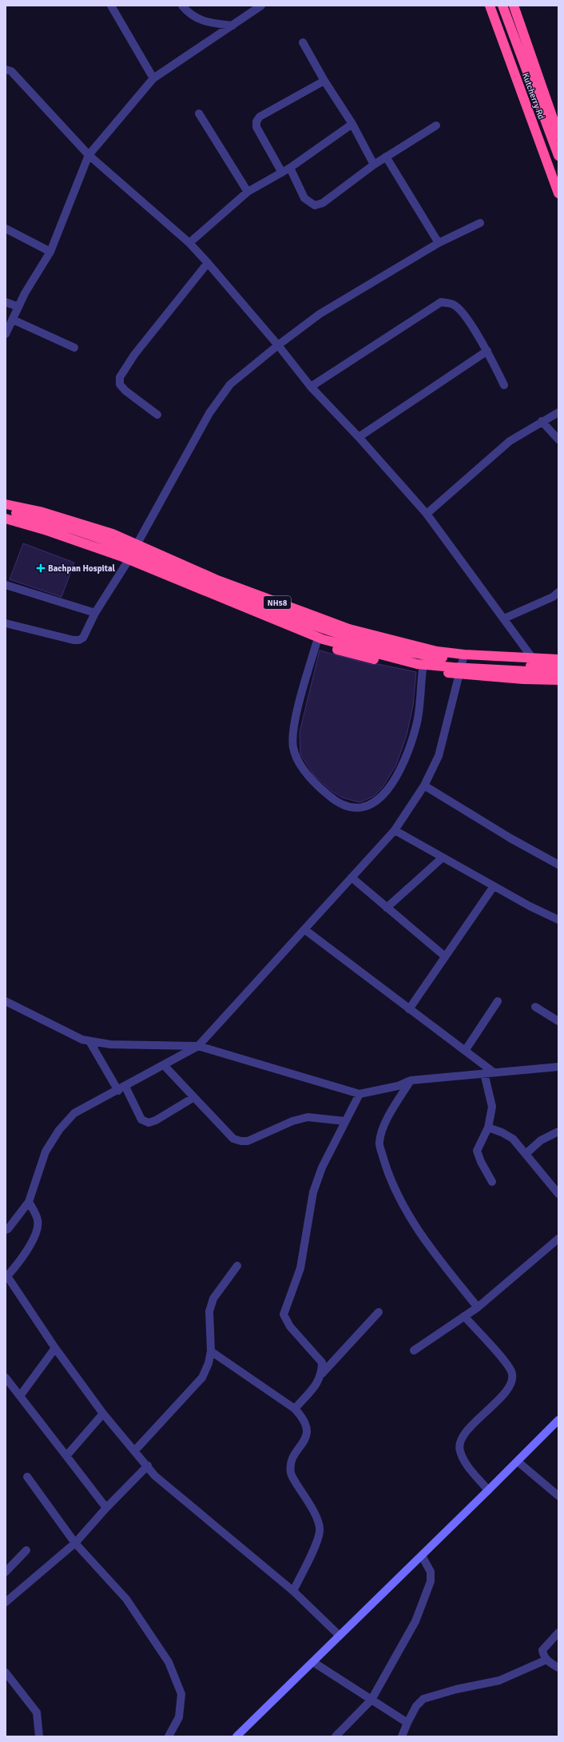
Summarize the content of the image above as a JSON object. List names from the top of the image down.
{
  "streets": {
    "highway": ["Kutcherry Rd", "NH58"]
  },
  "places": {
    "health": ["Bachpan Hospital"]
  }
}
